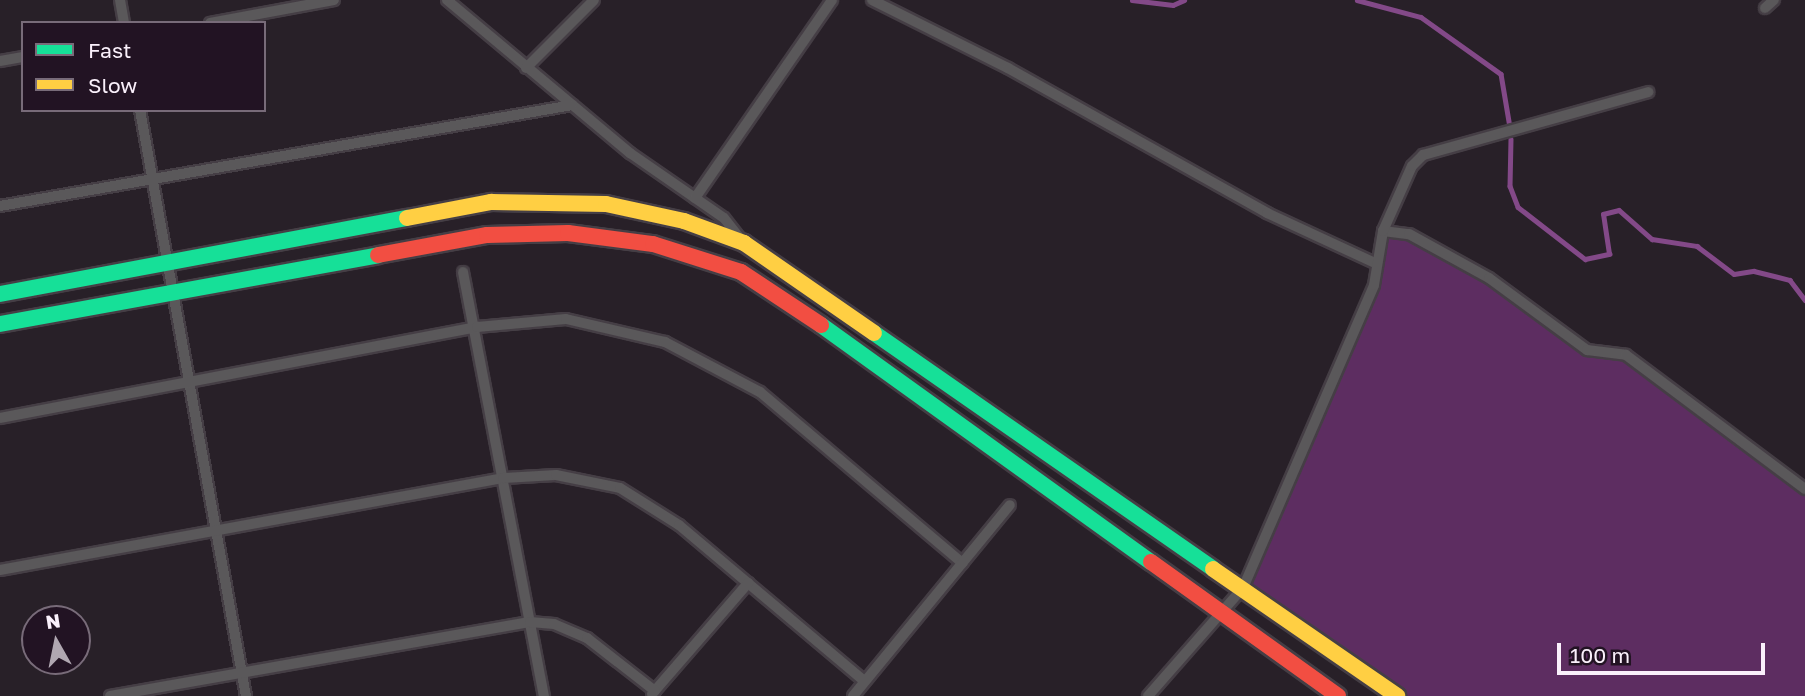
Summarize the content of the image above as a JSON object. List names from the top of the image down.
{
  "legend": ["Fast", "Slow"],
  "scale_bar": "100 m",
  "north": "top"
}
